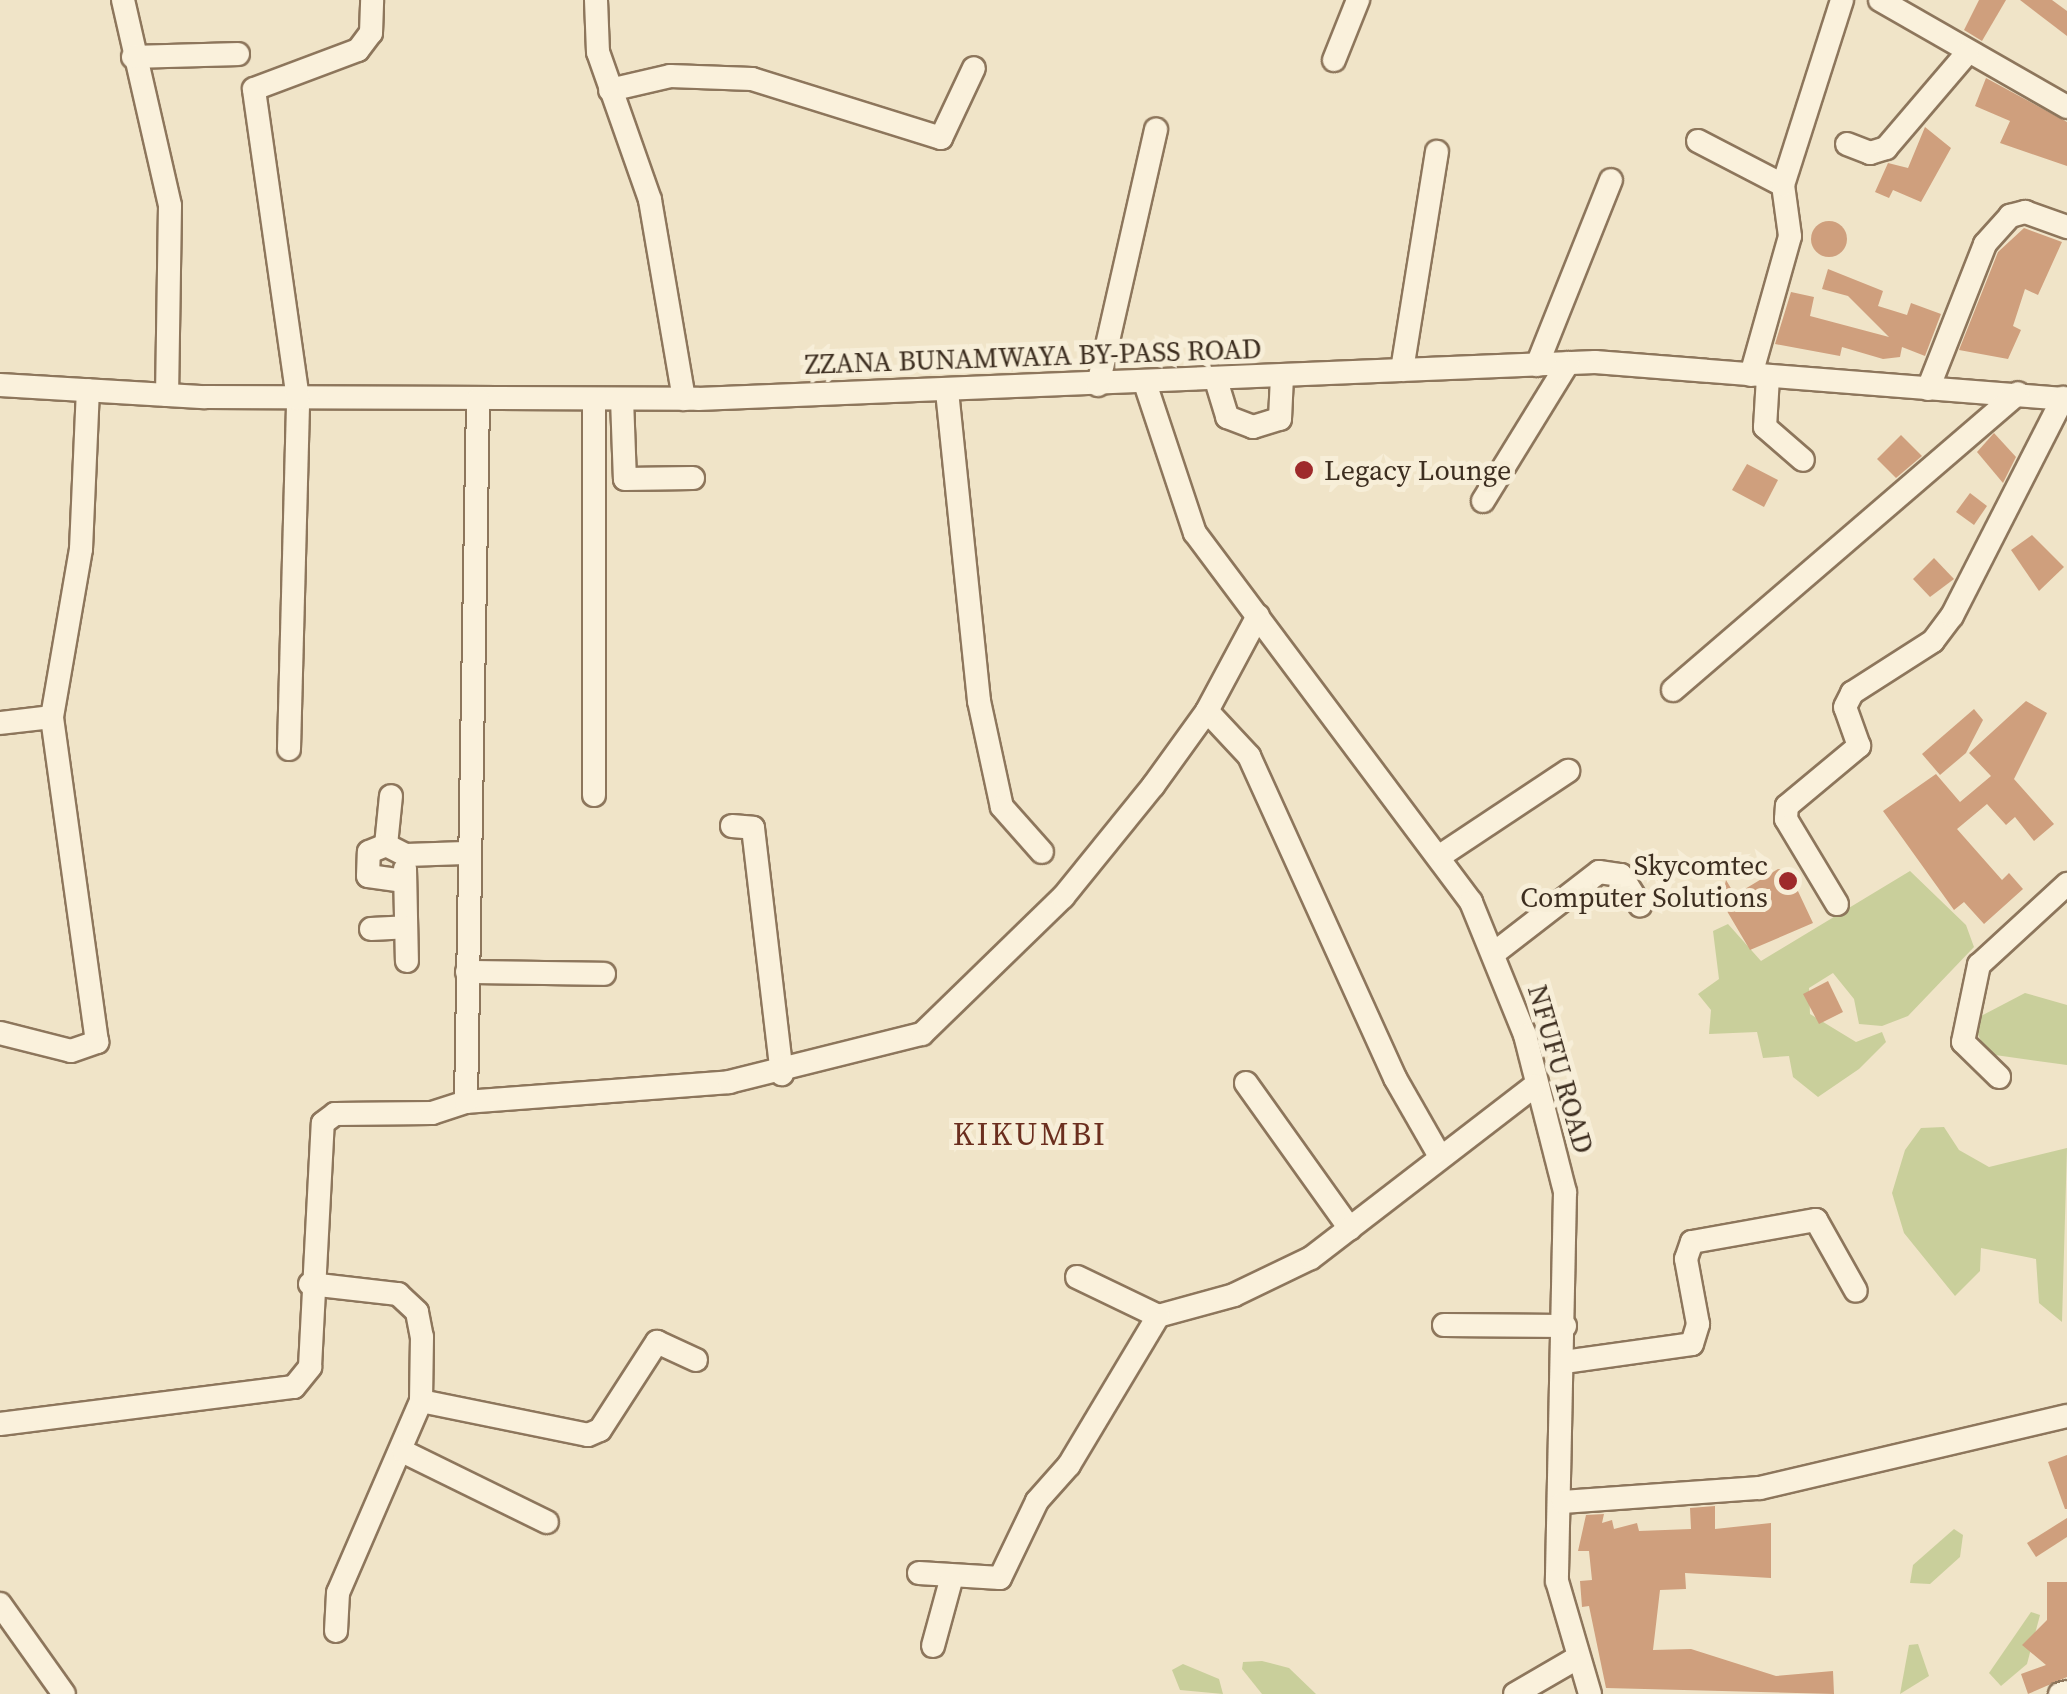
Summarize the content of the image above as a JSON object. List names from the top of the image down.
{
  "streets": {
    "street": ["ZZANA BUNAMWAYA BY-PASS ROAD", "NFUFU ROAD"]
  },
  "crossings": [
    ["ZZANA BUNAMWAYA BY-PASS ROAD", "NFUFU ROAD"]
  ],
  "districts": ["KIKUMBI"],
  "places": ["Legacy Lounge", "Skycomtec Computer Solutions"]
}
